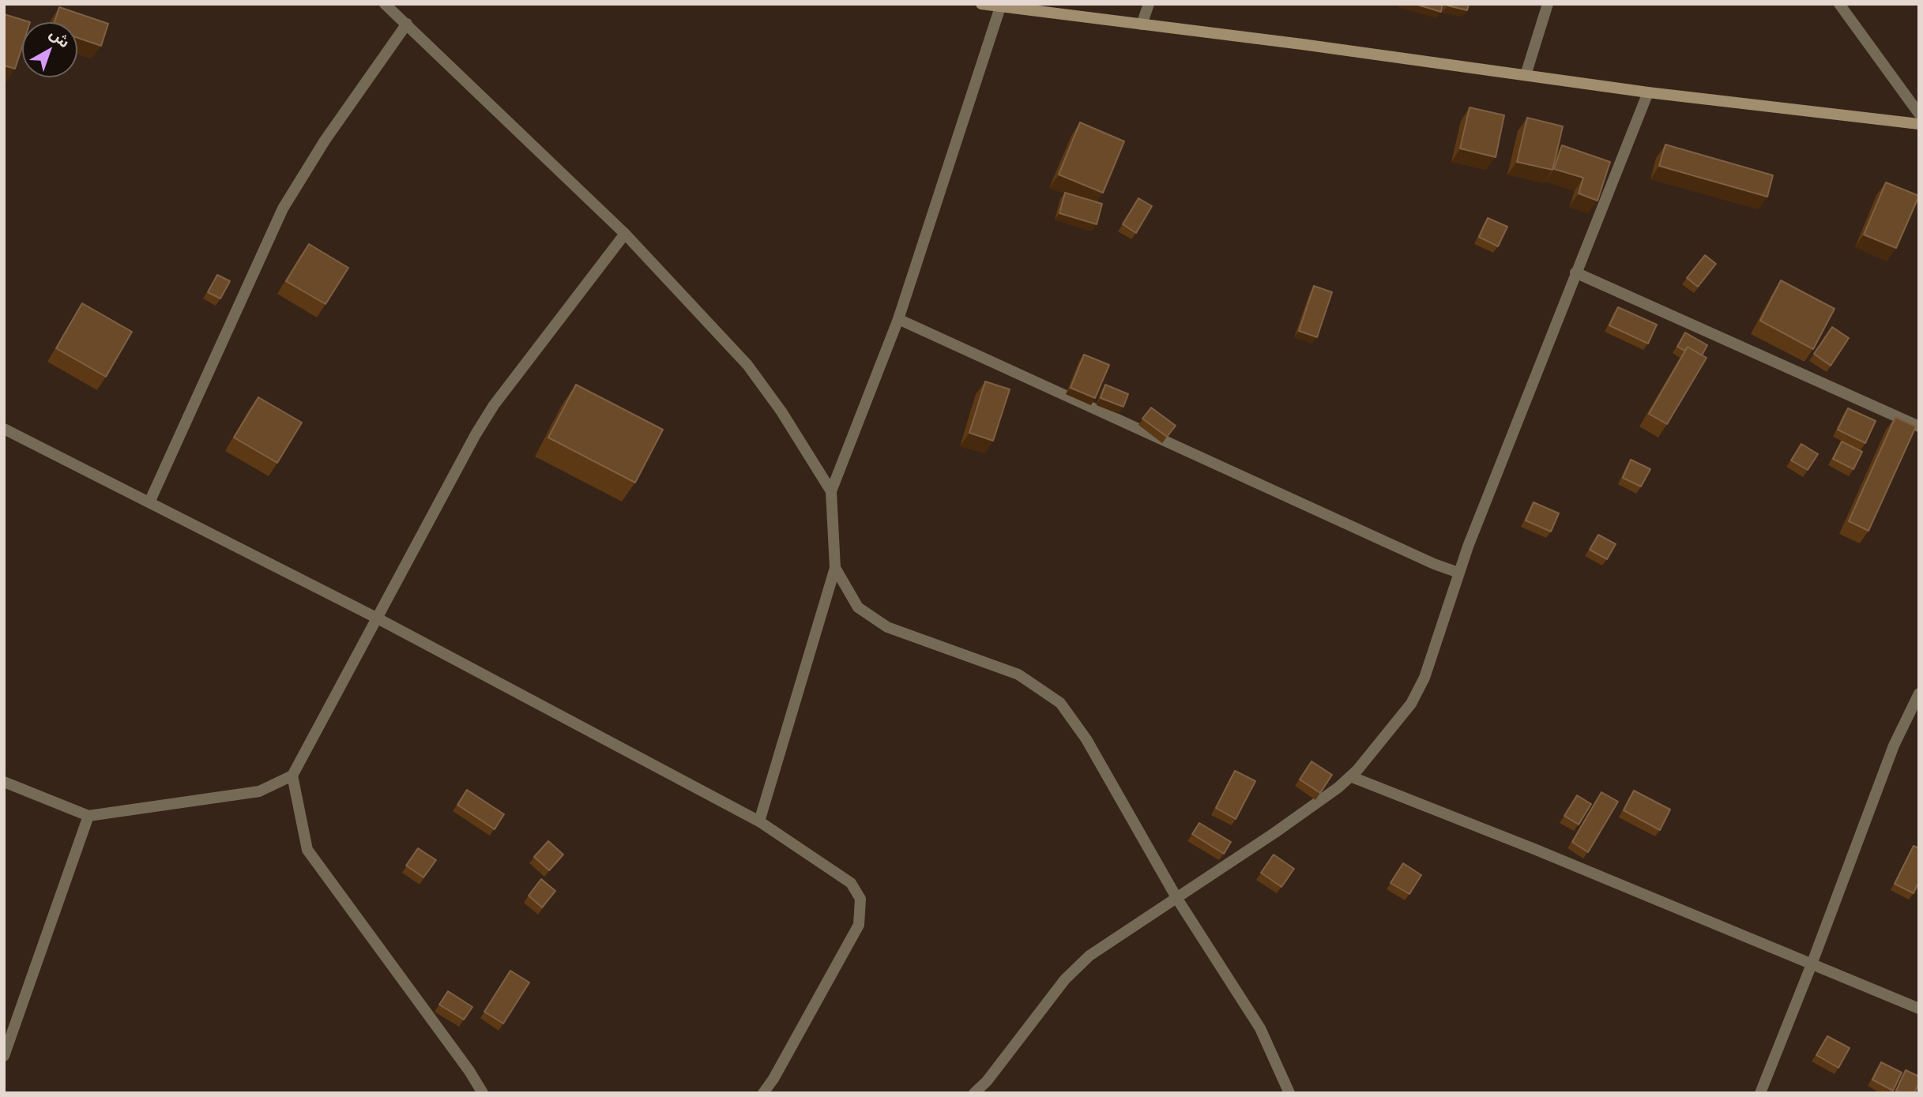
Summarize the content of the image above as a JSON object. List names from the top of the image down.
{
  "north": "top right"
}
